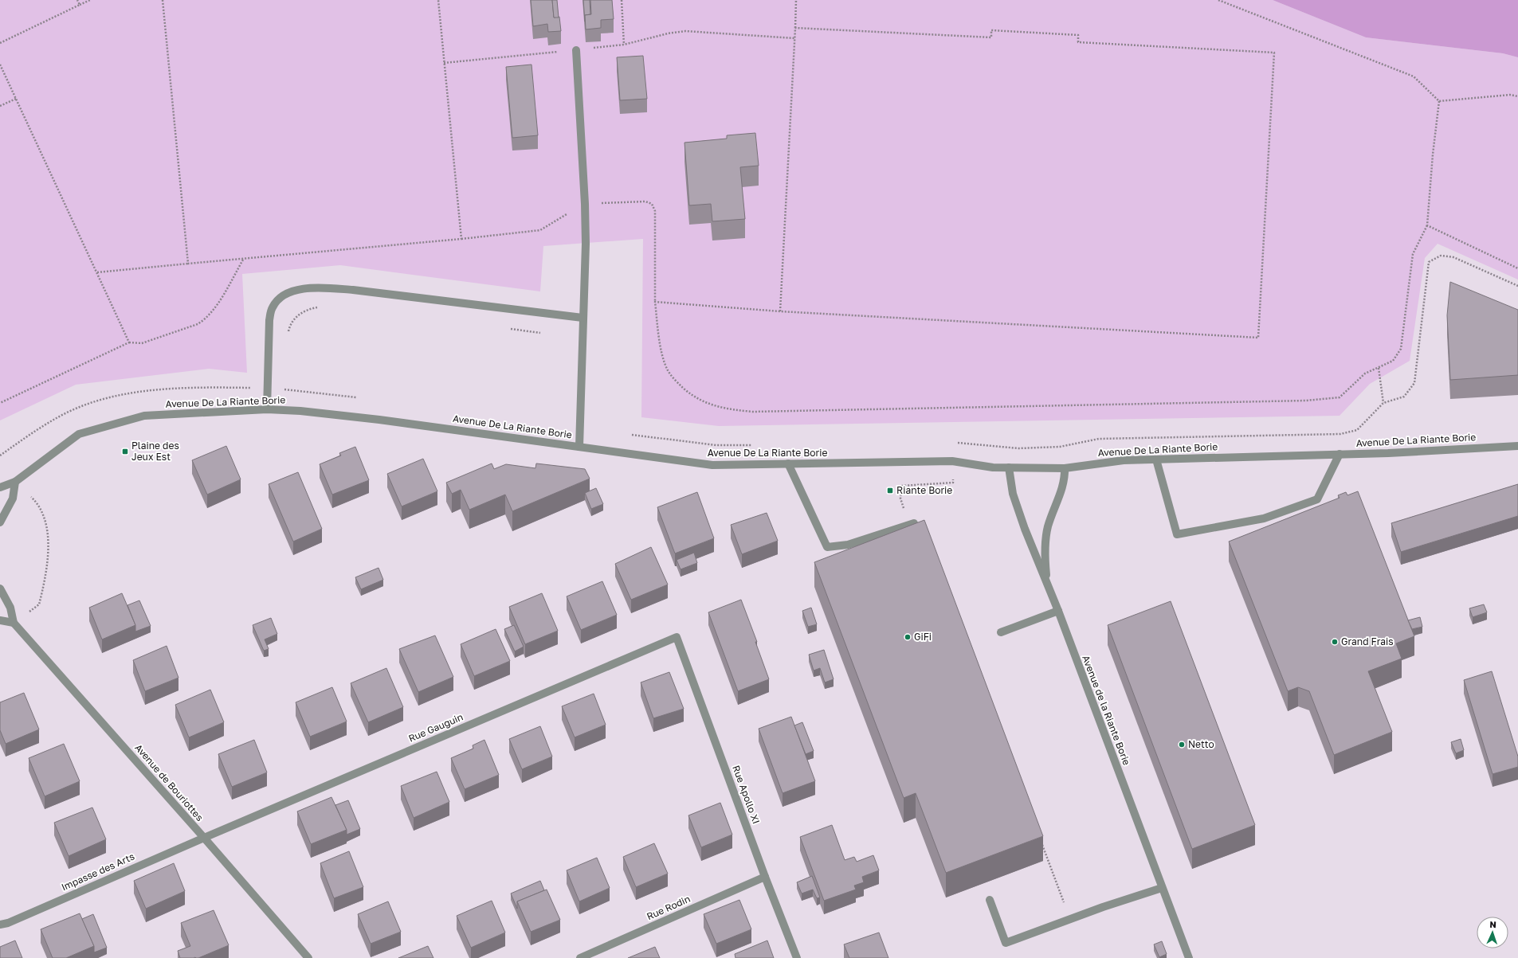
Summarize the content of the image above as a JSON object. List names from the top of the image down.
{
  "streets": {
    "street": [
      "Avenue De La Riante Borie",
      "Avenue de la Riante Borie",
      "Rue Gauguin",
      "Avenue de Bouriottes",
      "Rue Apollo XI",
      "Impasse des Arts",
      "Rue Rodin"
    ]
  },
  "crossings": [
    ["Avenue De La Riante Borie", "Avenue de la Riante Borie"],
    ["Rue Gauguin", "Avenue de Bouriottes"],
    ["Rue Gauguin", "Rue Apollo XI"],
    ["Rue Gauguin", "Impasse des Arts"],
    ["Avenue de Bouriottes", "Impasse des Arts"],
    ["Rue Apollo XI", "Rue Rodin"]
  ],
  "places": {
    "transit": ["Plaine des Jeux Est", "Riante Borie"],
    "other": ["GiFi", "Grand Frais", "Netto"]
  },
  "north": "top"
}
